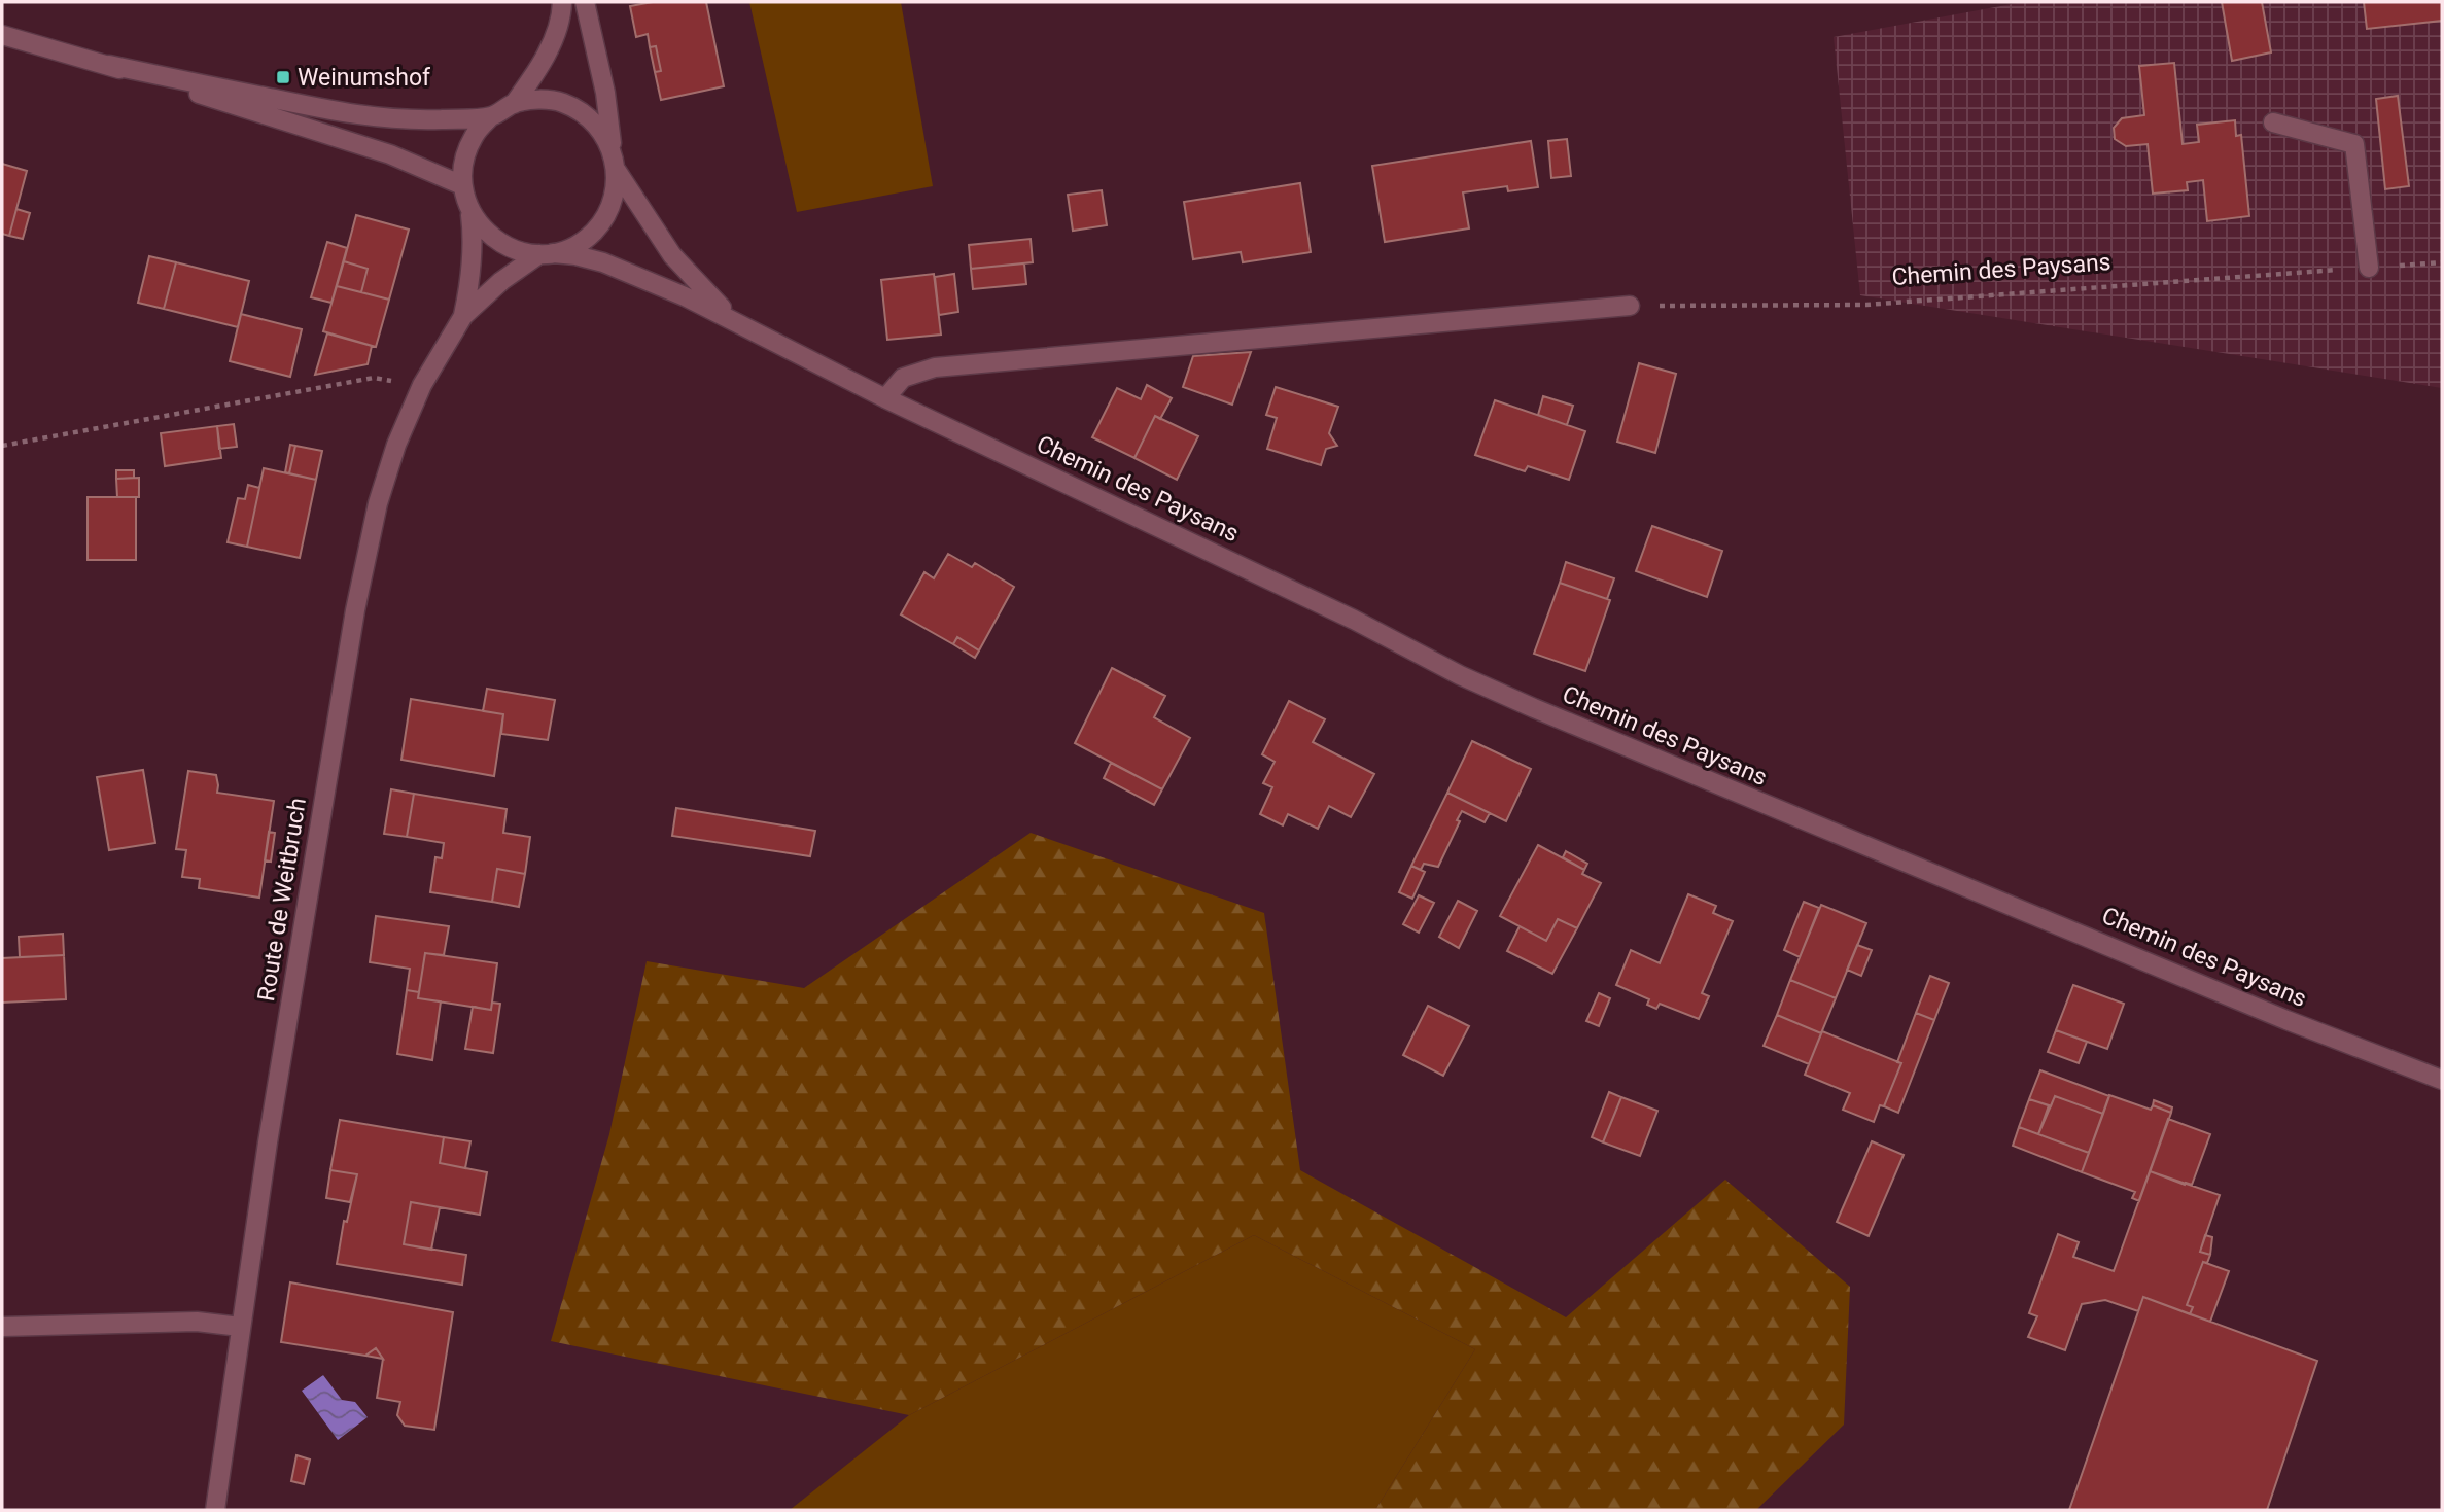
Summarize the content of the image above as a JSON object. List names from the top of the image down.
{
  "streets": {
    "street": ["Chemin des Paysans", "Route de Weitbruch"]
  },
  "crossings": [
    ["Chemin des Paysans", "Route de Weitbruch"]
  ],
  "places": {
    "transit": ["Weinumshof"]
  }
}
